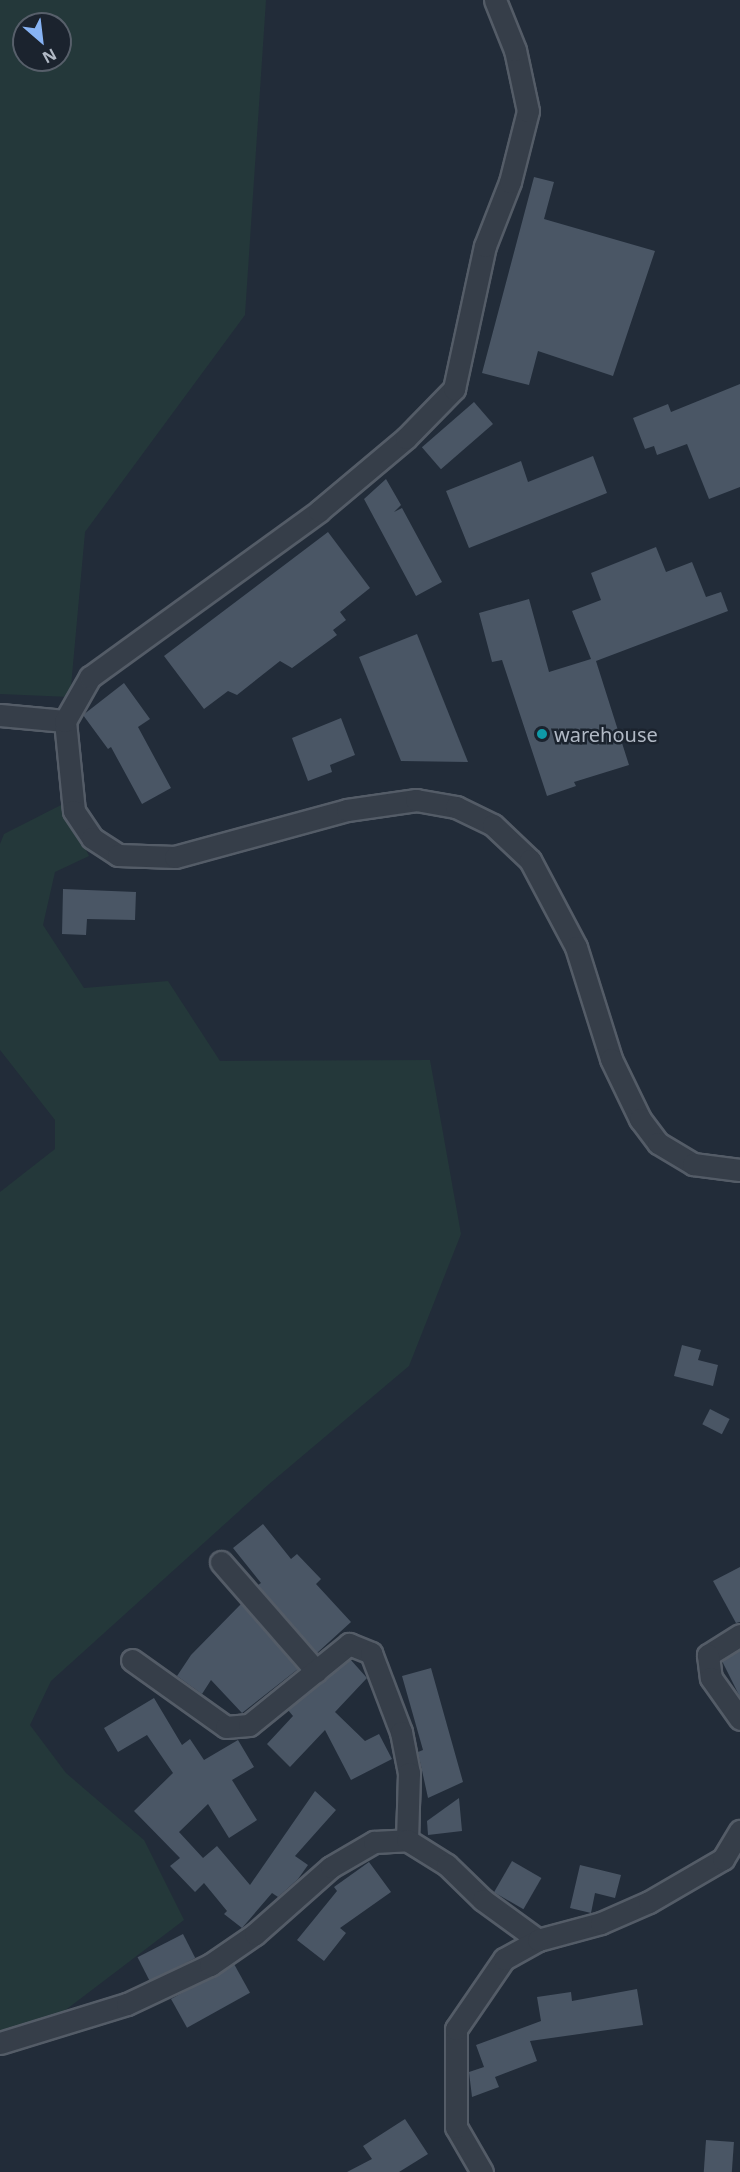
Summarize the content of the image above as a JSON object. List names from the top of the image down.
{
  "places": ["warehouse"],
  "north": "bottom right"
}
